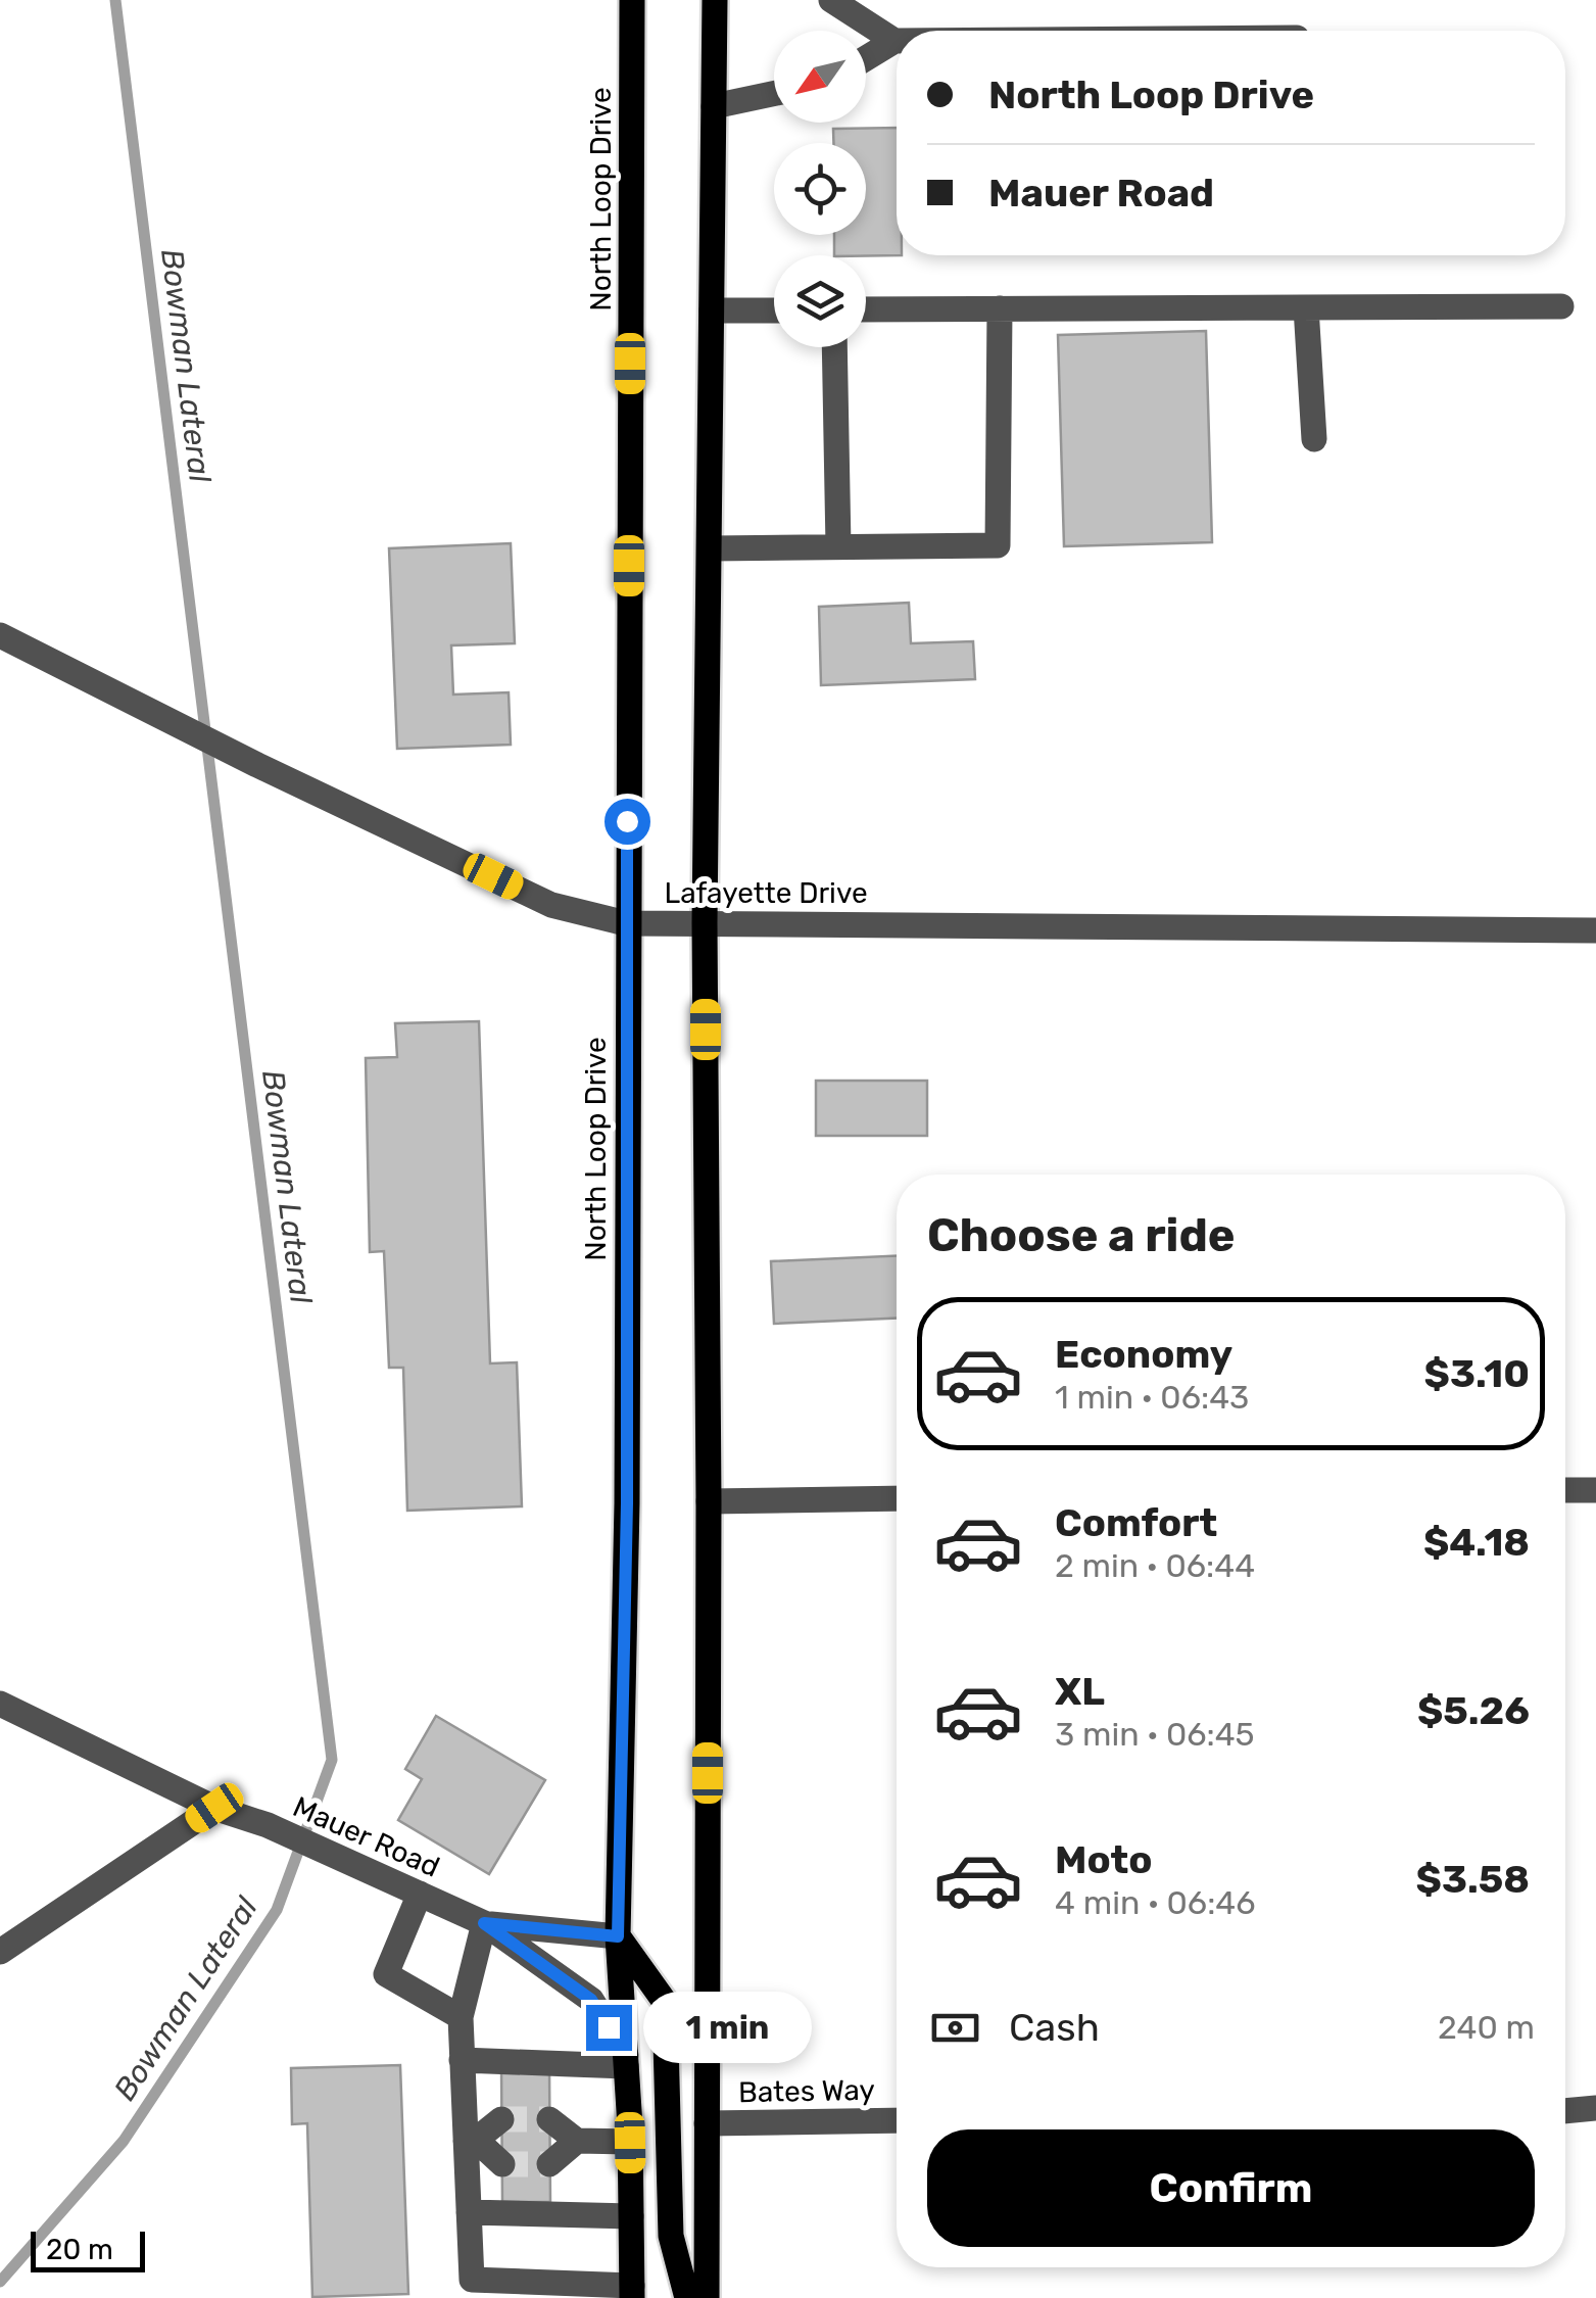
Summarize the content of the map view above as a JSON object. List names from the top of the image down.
{
  "streets": {
    "main road": ["North Loop Drive"],
    "street": ["Lafayette Drive", "Mauer Road", "Bates Way"]
  },
  "crossings": [
    ["North Loop Drive", "Lafayette Drive"],
    ["North Loop Drive", "Mauer Road"]
  ],
  "water": ["Bowman Lateral"],
  "scale_bar": "20 m",
  "north": "bottom left",
  "page": {
    "banner": ["North Loop Drive", "Mauer Road"],
    "heading": "Choose a ride",
    "list": [
      {
        "name": "Economy",
        "note": "1 min · 06:43",
        "value": "$3.10"
      },
      {
        "name": "Comfort",
        "note": "2 min · 06:44",
        "value": "$4.18"
      },
      {
        "name": "XL",
        "note": "3 min · 06:45",
        "value": "$5.26"
      },
      {
        "name": "Moto",
        "note": "4 min · 06:46",
        "value": "$3.58"
      }
    ],
    "pay": ["Cash", "240 m"],
    "bubble": "1 min",
    "buttons": "Confirm",
    "scale": "20 m"
  }
}
